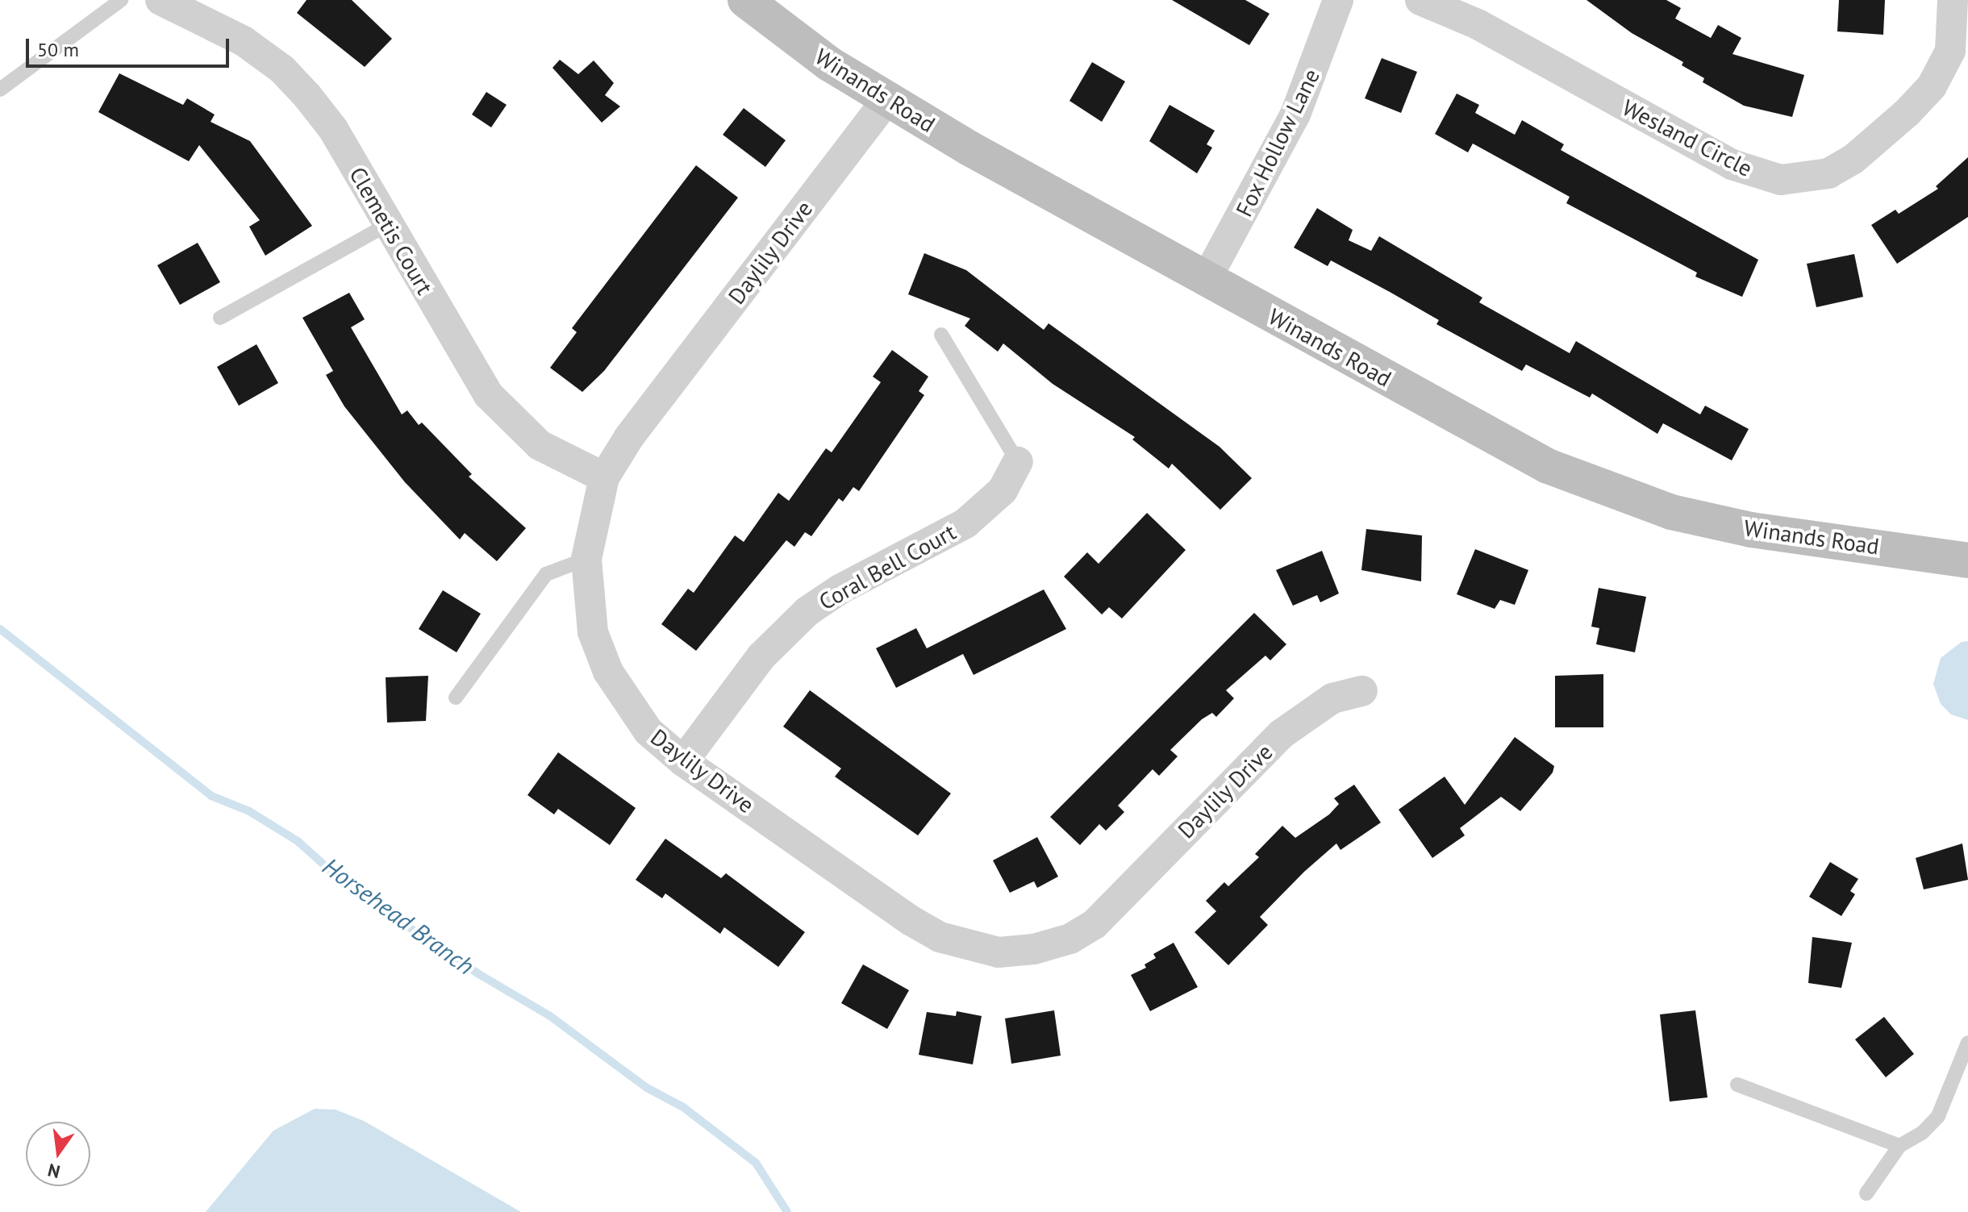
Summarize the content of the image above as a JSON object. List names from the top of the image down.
{
  "streets": {
    "street": [
      "Winands Road",
      "Wesland Circle",
      "Fox Hollow Lane",
      "Clemetis Court",
      "Daylily Drive",
      "Coral Bell Court"
    ]
  },
  "crossings": [
    ["Winands Road", "Fox Hollow Lane"],
    ["Winands Road", "Daylily Drive"],
    ["Clemetis Court", "Daylily Drive"],
    ["Daylily Drive", "Coral Bell Court"]
  ],
  "water": ["Horsehead Branch"],
  "scale_bar": "50 m",
  "north": "bottom"
}
